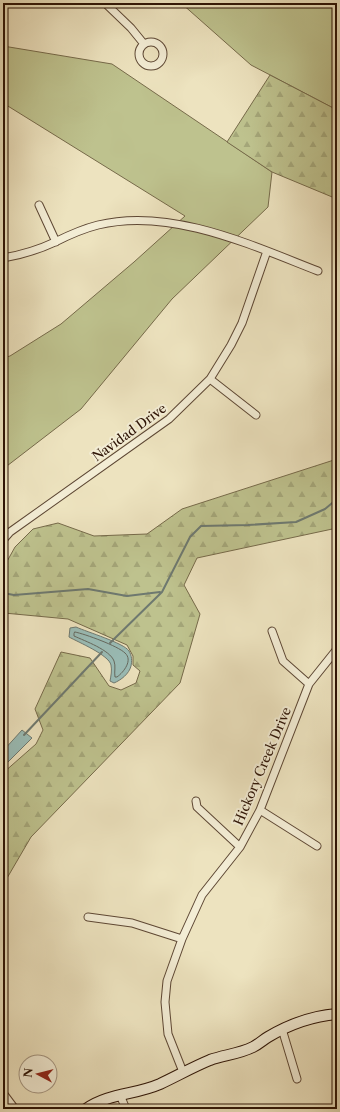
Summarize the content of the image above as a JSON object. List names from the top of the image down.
{
  "streets": {
    "street": ["Navidad Drive", "Hickory Creek Drive"]
  },
  "north": "left"
}
